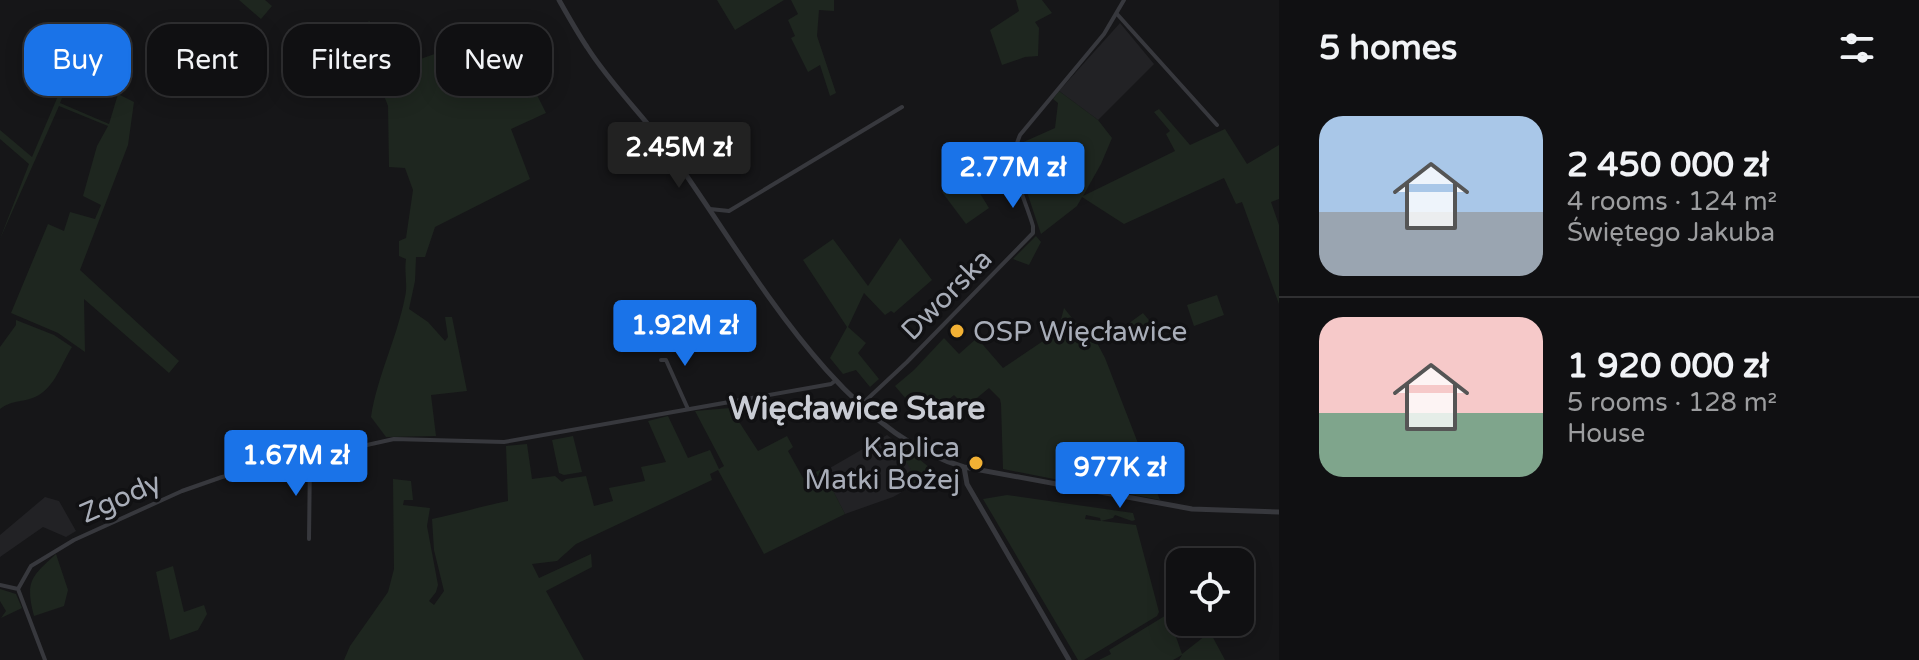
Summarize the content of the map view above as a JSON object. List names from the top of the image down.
{
  "streets": {
    "street": ["Dworska", "Zgody"]
  },
  "districts": ["Więcławice Stare"],
  "places": ["OSP Więcławice", "Kaplica Matki Bożej"],
  "page": {
    "heading": "5 homes",
    "chip": [
      "Buy",
      "Rent",
      "Filters",
      "New"
    ],
    "list": [
      {
        "name": "2 450 000 zł",
        "note": "4 rooms · 124 m² · Świętego Jakuba"
      },
      {
        "name": "1 920 000 zł",
        "note": "5 rooms · 128 m² · House"
      }
    ],
    "price": [
      "2.45M zł",
      "2.77M zł",
      "1.92M zł",
      "1.67M zł",
      "977K zł"
    ]
  }
}
